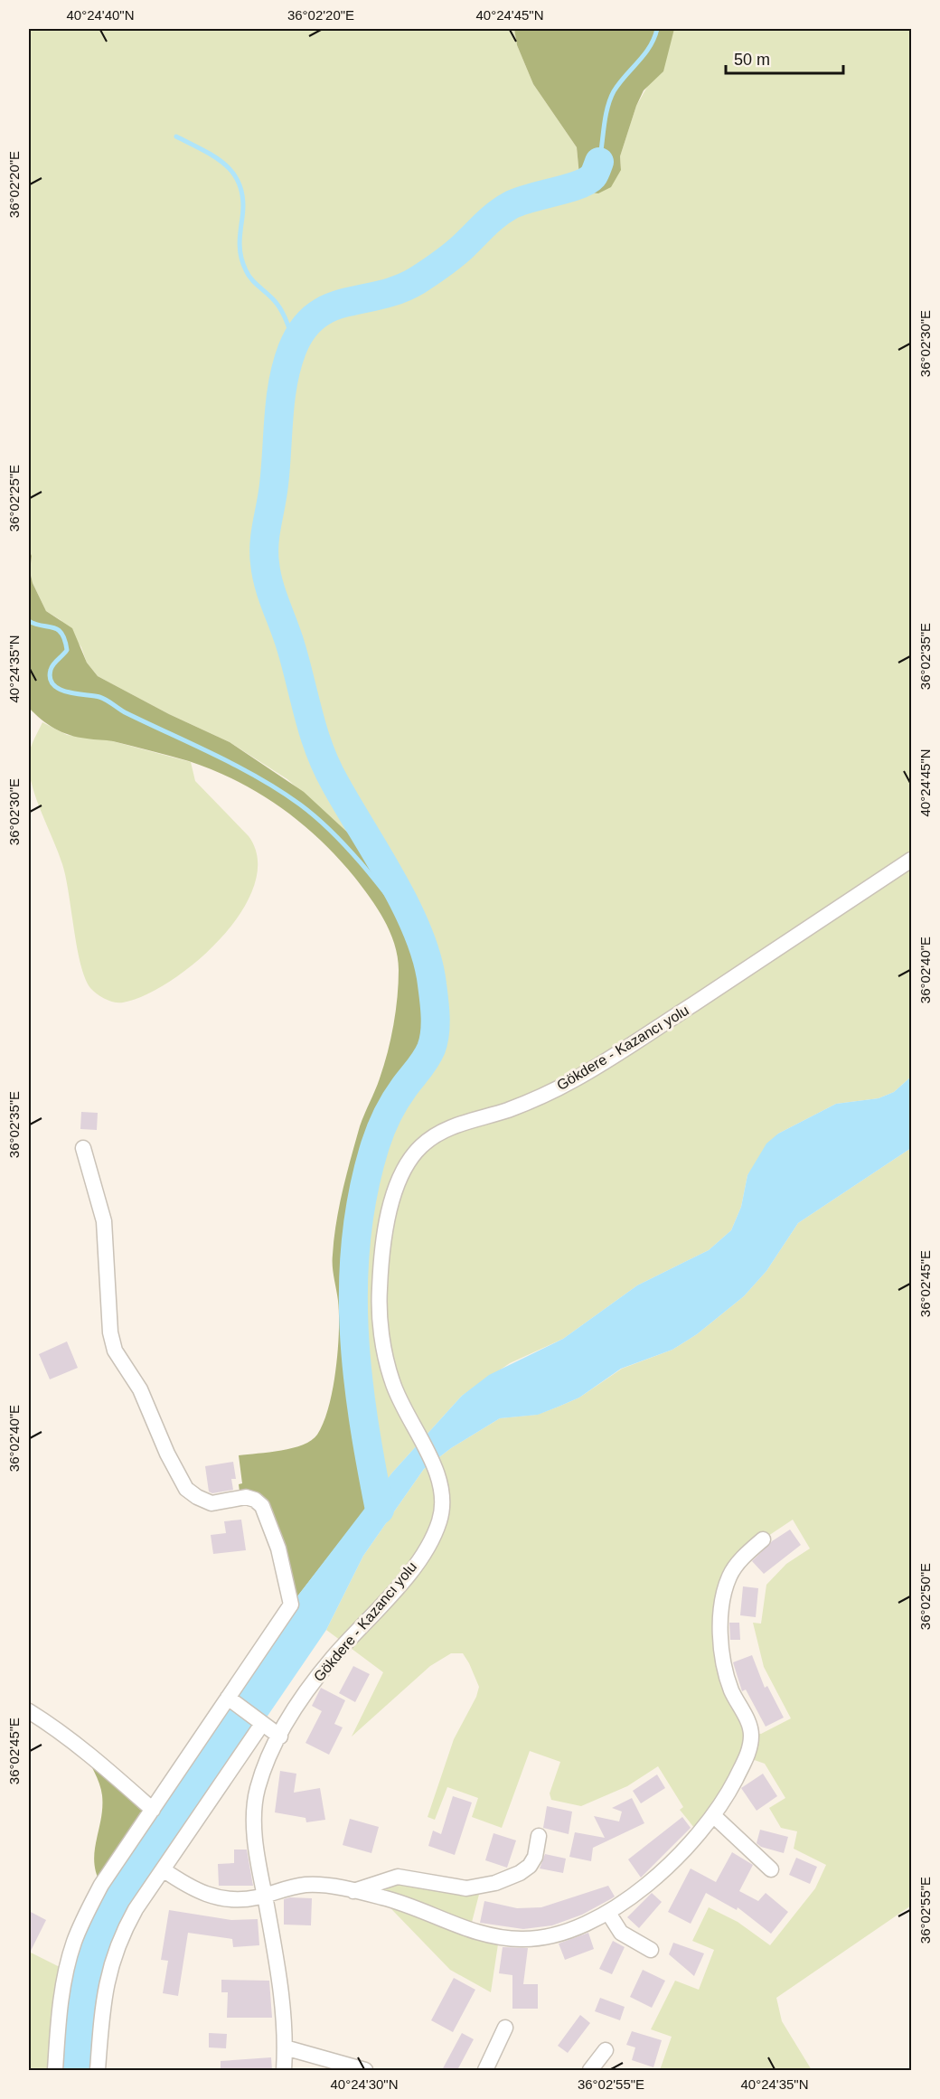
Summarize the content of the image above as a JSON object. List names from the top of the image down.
{
  "streets": {
    "street": ["Gökdere - Kazancı yolu"]
  },
  "scale_bar": "50 m",
  "coordinates": [
    "40°24'40\"N",
    "36°02'20\"E",
    "40°24'45\"N",
    "36°02'30\"E",
    "36°02'25\"E",
    "36°02'35\"E",
    "40°24'35\"N",
    "36°02'40\"E",
    "36°02'45\"E",
    "36°02'50\"E",
    "36°02'55\"E",
    "40°24'30\"N"
  ]
}
